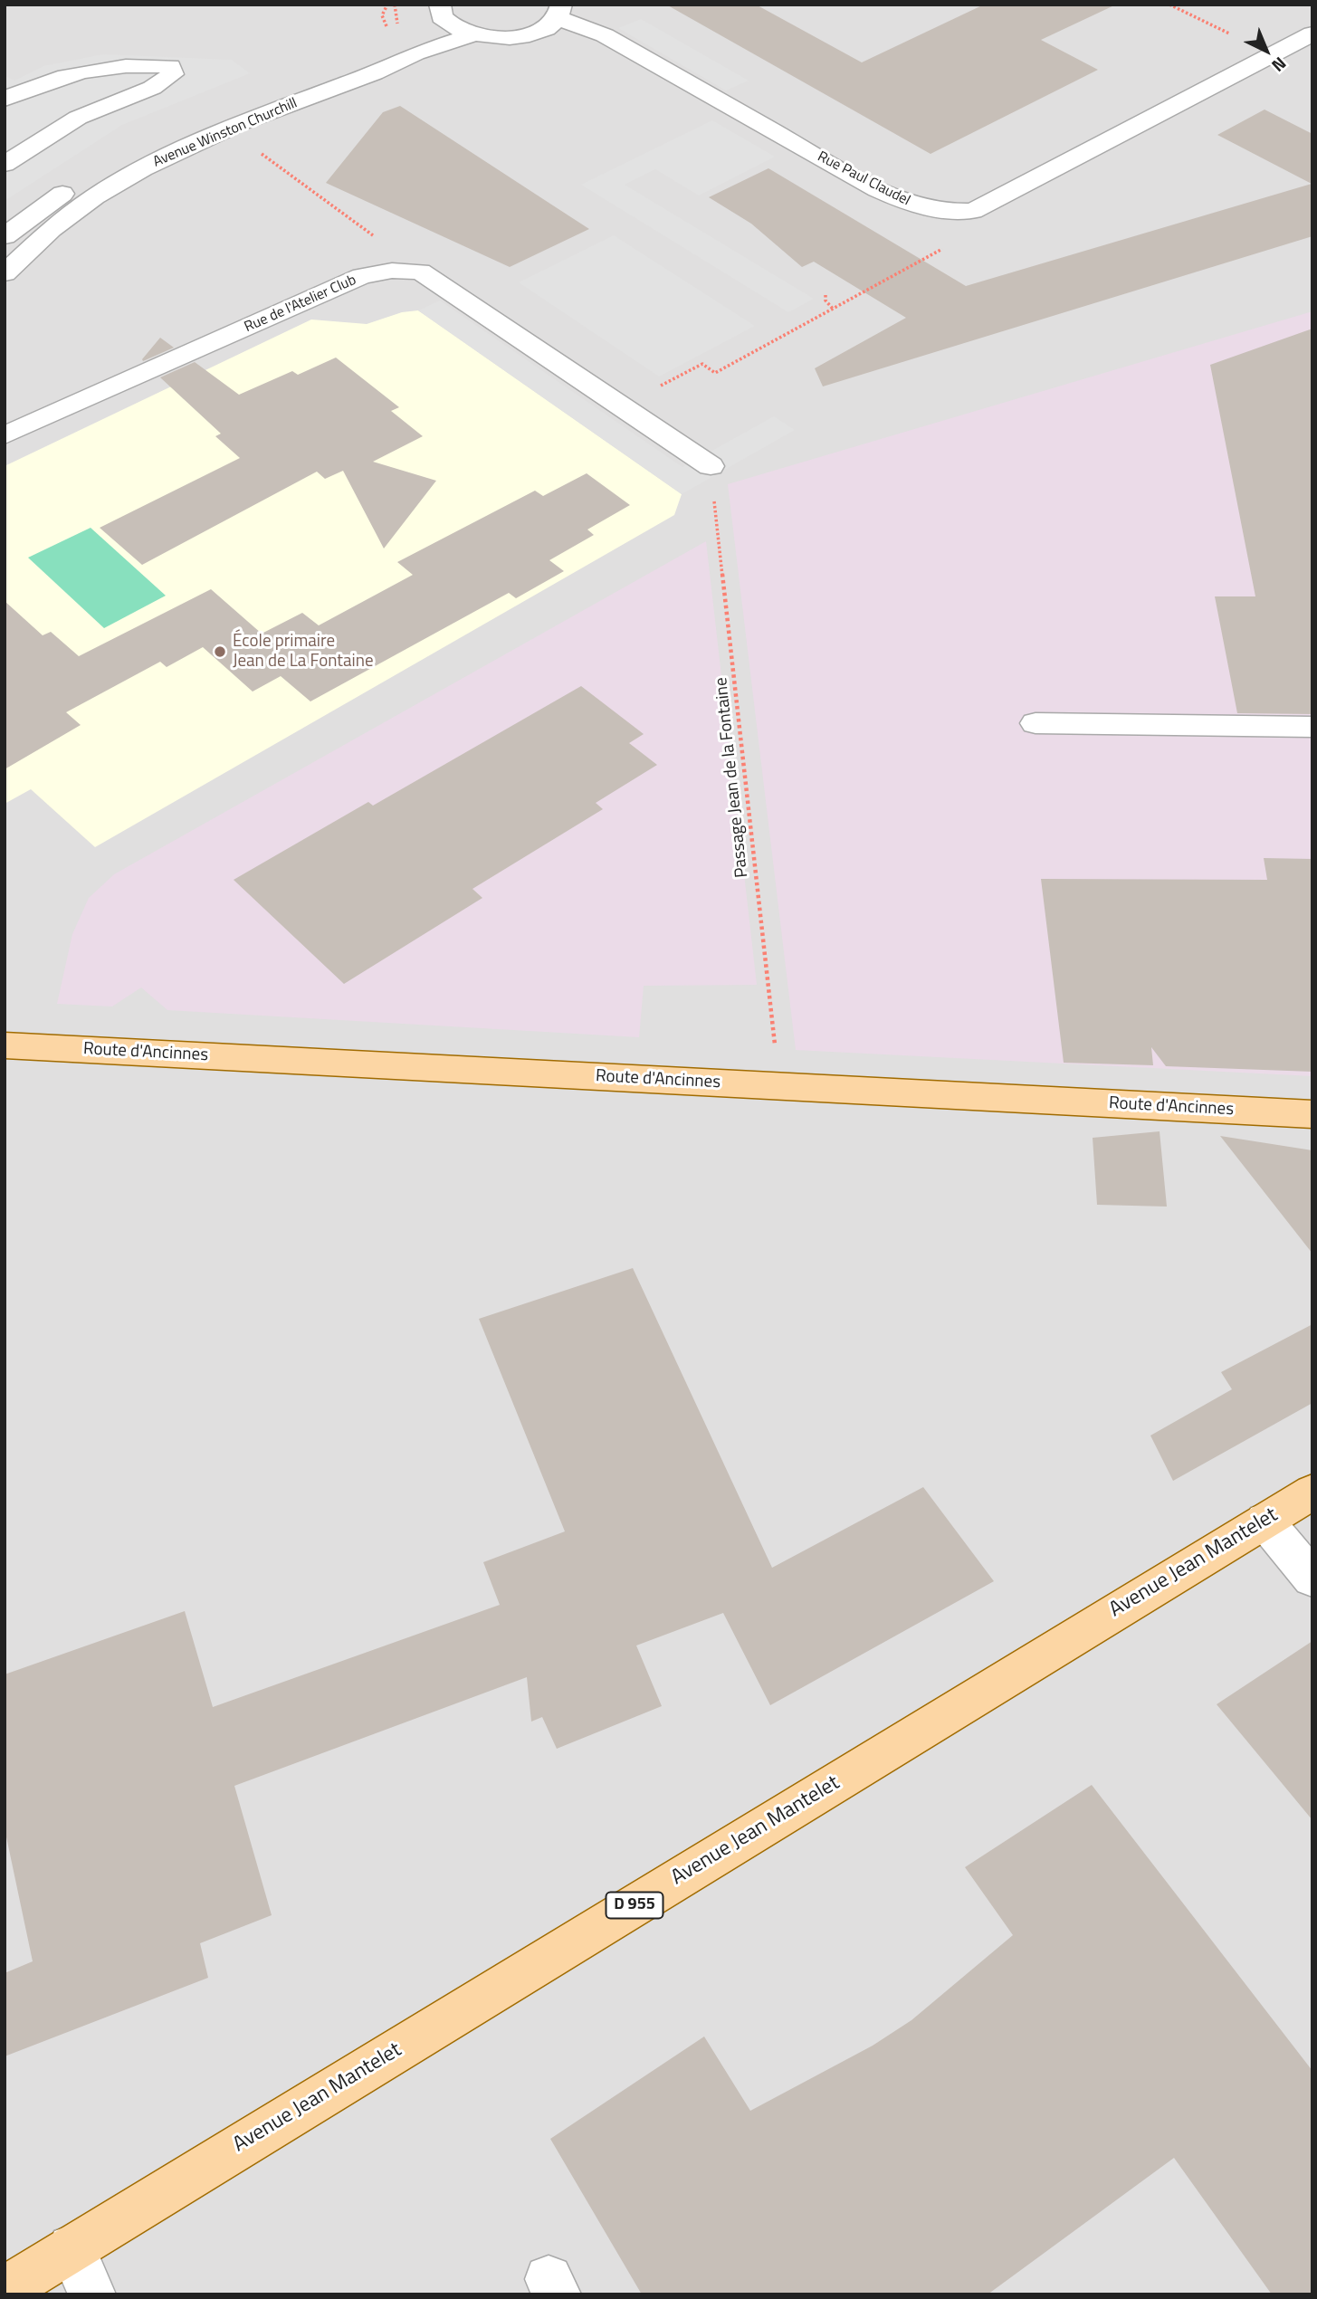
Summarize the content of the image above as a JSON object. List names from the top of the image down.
{
  "streets": {
    "main road": ["Route d'Ancinnes", "Avenue Jean Mantelet", "D 955"],
    "street": ["Avenue Winston Churchill", "Rue Paul Claudel", "Rue de l'Atelier Club"],
    "path": ["Passage Jean de la Fontaine"]
  },
  "crossings": [
    ["Rue de l'Atelier Club", "Passage Jean de la Fontaine"],
    ["Passage Jean de la Fontaine", "Route d'Ancinnes"]
  ],
  "places": ["École primaire Jean de La Fontaine"],
  "north": "bottom right"
}
